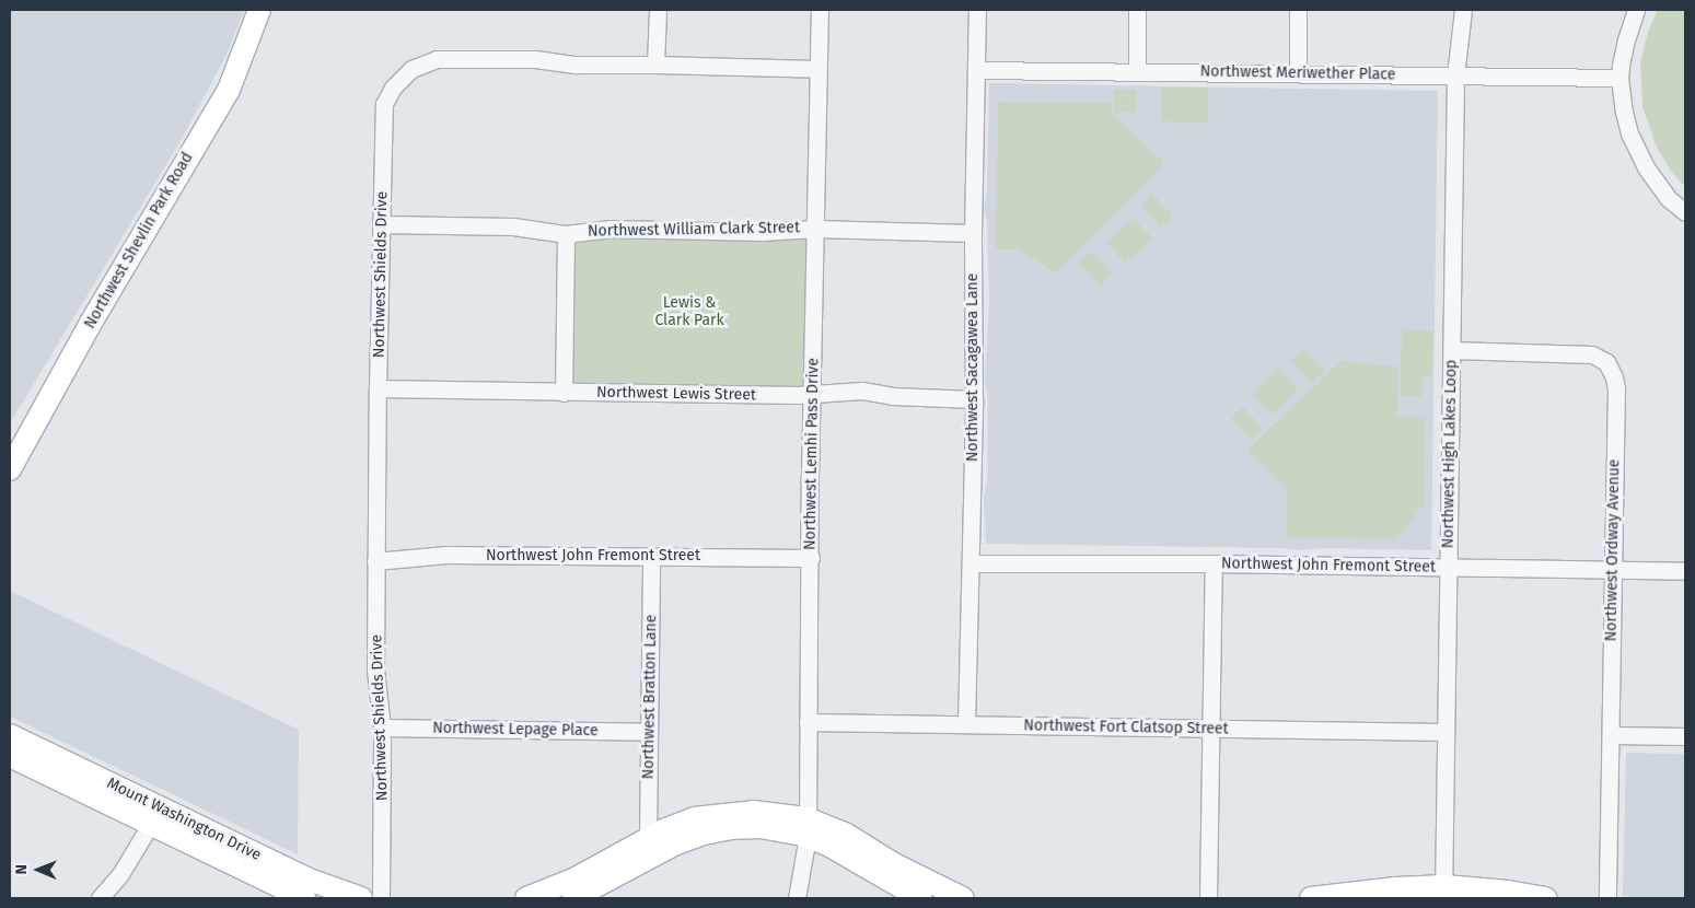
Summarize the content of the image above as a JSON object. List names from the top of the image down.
{
  "streets": {
    "main road": ["Northwest Shevlin Park Road", "Mount Washington Drive"],
    "street": [
      "Northwest Meriwether Place",
      "Northwest William Clark Street",
      "Northwest Shields Drive",
      "Northwest Sacagawea Lane",
      "Northwest Lewis Street",
      "Northwest Lemhi Pass Drive",
      "Northwest High Lakes Loop",
      "Northwest Ordway Avenue",
      "Northwest John Fremont Street",
      "Northwest Bratton Lane",
      "Northwest Fort Clatsop Street",
      "Northwest Lepage Place"
    ]
  },
  "crossings": [
    ["Northwest Meriwether Place", "Northwest Sacagawea Lane"],
    ["Northwest Meriwether Place", "Northwest High Lakes Loop"],
    ["Northwest William Clark Street", "Northwest Shields Drive"],
    ["Northwest William Clark Street", "Northwest Sacagawea Lane"],
    ["Northwest William Clark Street", "Northwest Lemhi Pass Drive"],
    ["Northwest Shields Drive", "Northwest Lewis Street"],
    ["Northwest Shields Drive", "Northwest Lemhi Pass Drive"],
    ["Northwest Shields Drive", "Northwest John Fremont Street"],
    ["Northwest Shields Drive", "Northwest Lepage Place"],
    ["Northwest Sacagawea Lane", "Northwest Lewis Street"],
    ["Northwest Sacagawea Lane", "Northwest John Fremont Street"],
    ["Northwest Sacagawea Lane", "Northwest Fort Clatsop Street"],
    ["Northwest Lewis Street", "Northwest Lemhi Pass Drive"],
    ["Northwest Lemhi Pass Drive", "Northwest John Fremont Street"],
    ["Northwest Lemhi Pass Drive", "Northwest Fort Clatsop Street"],
    ["Northwest High Lakes Loop", "Northwest Ordway Avenue"],
    ["Northwest High Lakes Loop", "Northwest John Fremont Street"],
    ["Northwest High Lakes Loop", "Northwest Fort Clatsop Street"],
    ["Northwest Ordway Avenue", "Northwest John Fremont Street"],
    ["Northwest John Fremont Street", "Northwest Bratton Lane"],
    ["Northwest Bratton Lane", "Northwest Lepage Place"]
  ],
  "parks": ["Lewis & Clark Park"],
  "north": "left"
}
